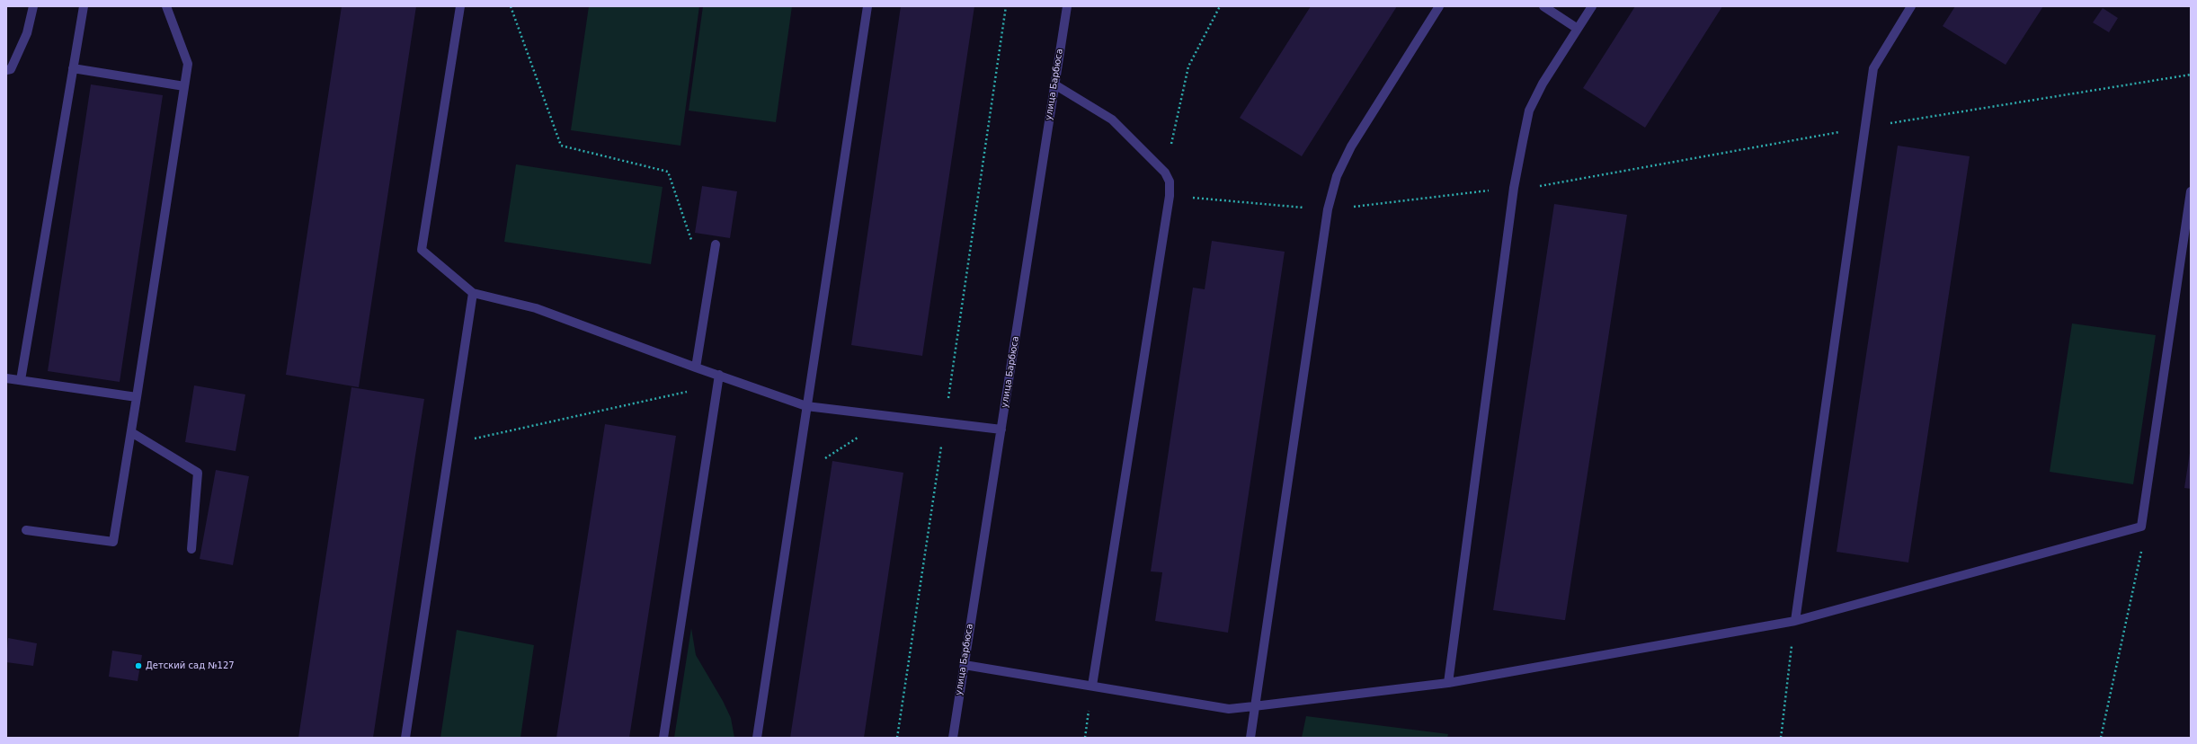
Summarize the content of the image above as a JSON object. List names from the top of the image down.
{
  "streets": {
    "street": ["улица Барбюса"]
  },
  "places": ["Детский сад №127"]
}
